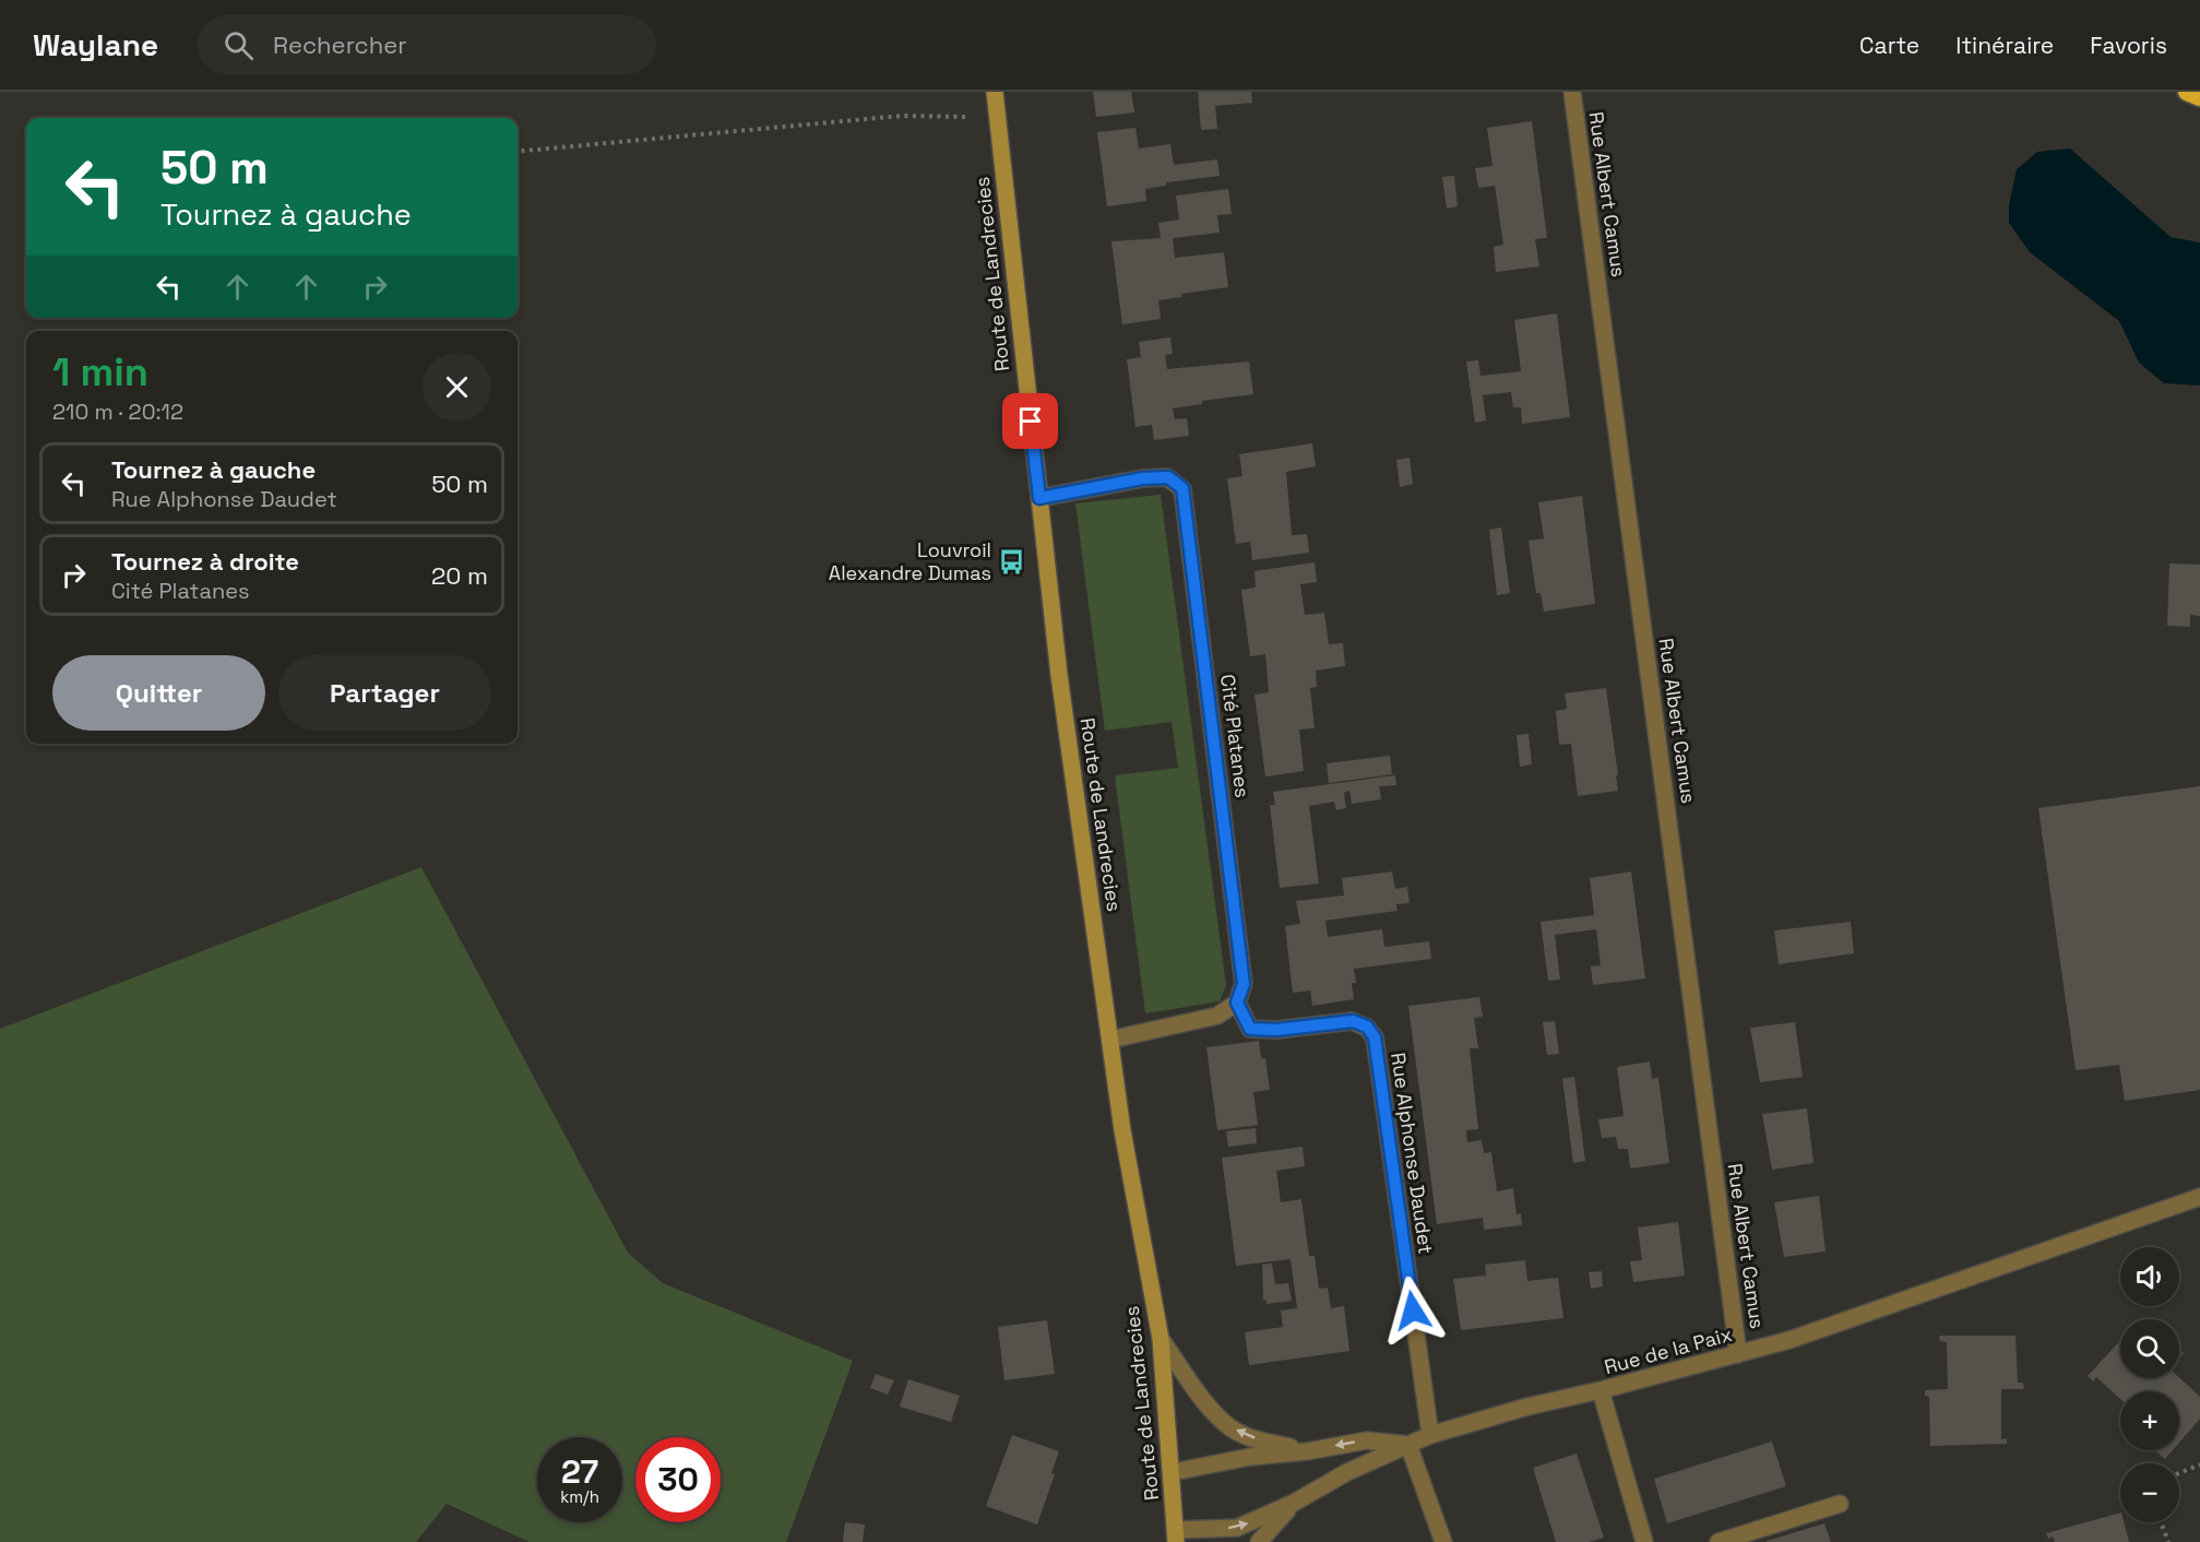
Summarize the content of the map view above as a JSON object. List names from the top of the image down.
{
  "streets": {
    "main road": ["Route de Landrecies"],
    "street": [
      "Rue Albert Camus",
      "Cité Platanes",
      "Rue Alphonse Daudet",
      "Rue de la Paix"
    ]
  },
  "crossings": [
    ["Rue Albert Camus", "Rue de la Paix"],
    ["Route de Landrecies", "Cité Platanes"],
    ["Cité Platanes", "Rue Alphonse Daudet"],
    ["Rue Alphonse Daudet", "Rue de la Paix"]
  ],
  "places": {
    "bus stop": ["Louvroil Alexandre Dumas"]
  },
  "page": {
    "header": "Waylane",
    "search": "Rechercher",
    "nav": ["Carte", "Itinéraire", "Favoris"],
    "turn": ["50 m", "Tournez à gauche"],
    "heading": ["1 min", "210 m · 20:12"],
    "list": [
      {
        "name": "Tournez à gauche",
        "note": "Rue Alphonse Daudet",
        "value": "50 m"
      },
      {
        "name": "Tournez à droite",
        "note": "Cité Platanes",
        "value": "20 m"
      }
    ],
    "buttons": ["Quitter", "Partager"],
    "map_buttons": ["+", "−"],
    "speed": "27 km/h",
    "limit": "30"
  }
}
